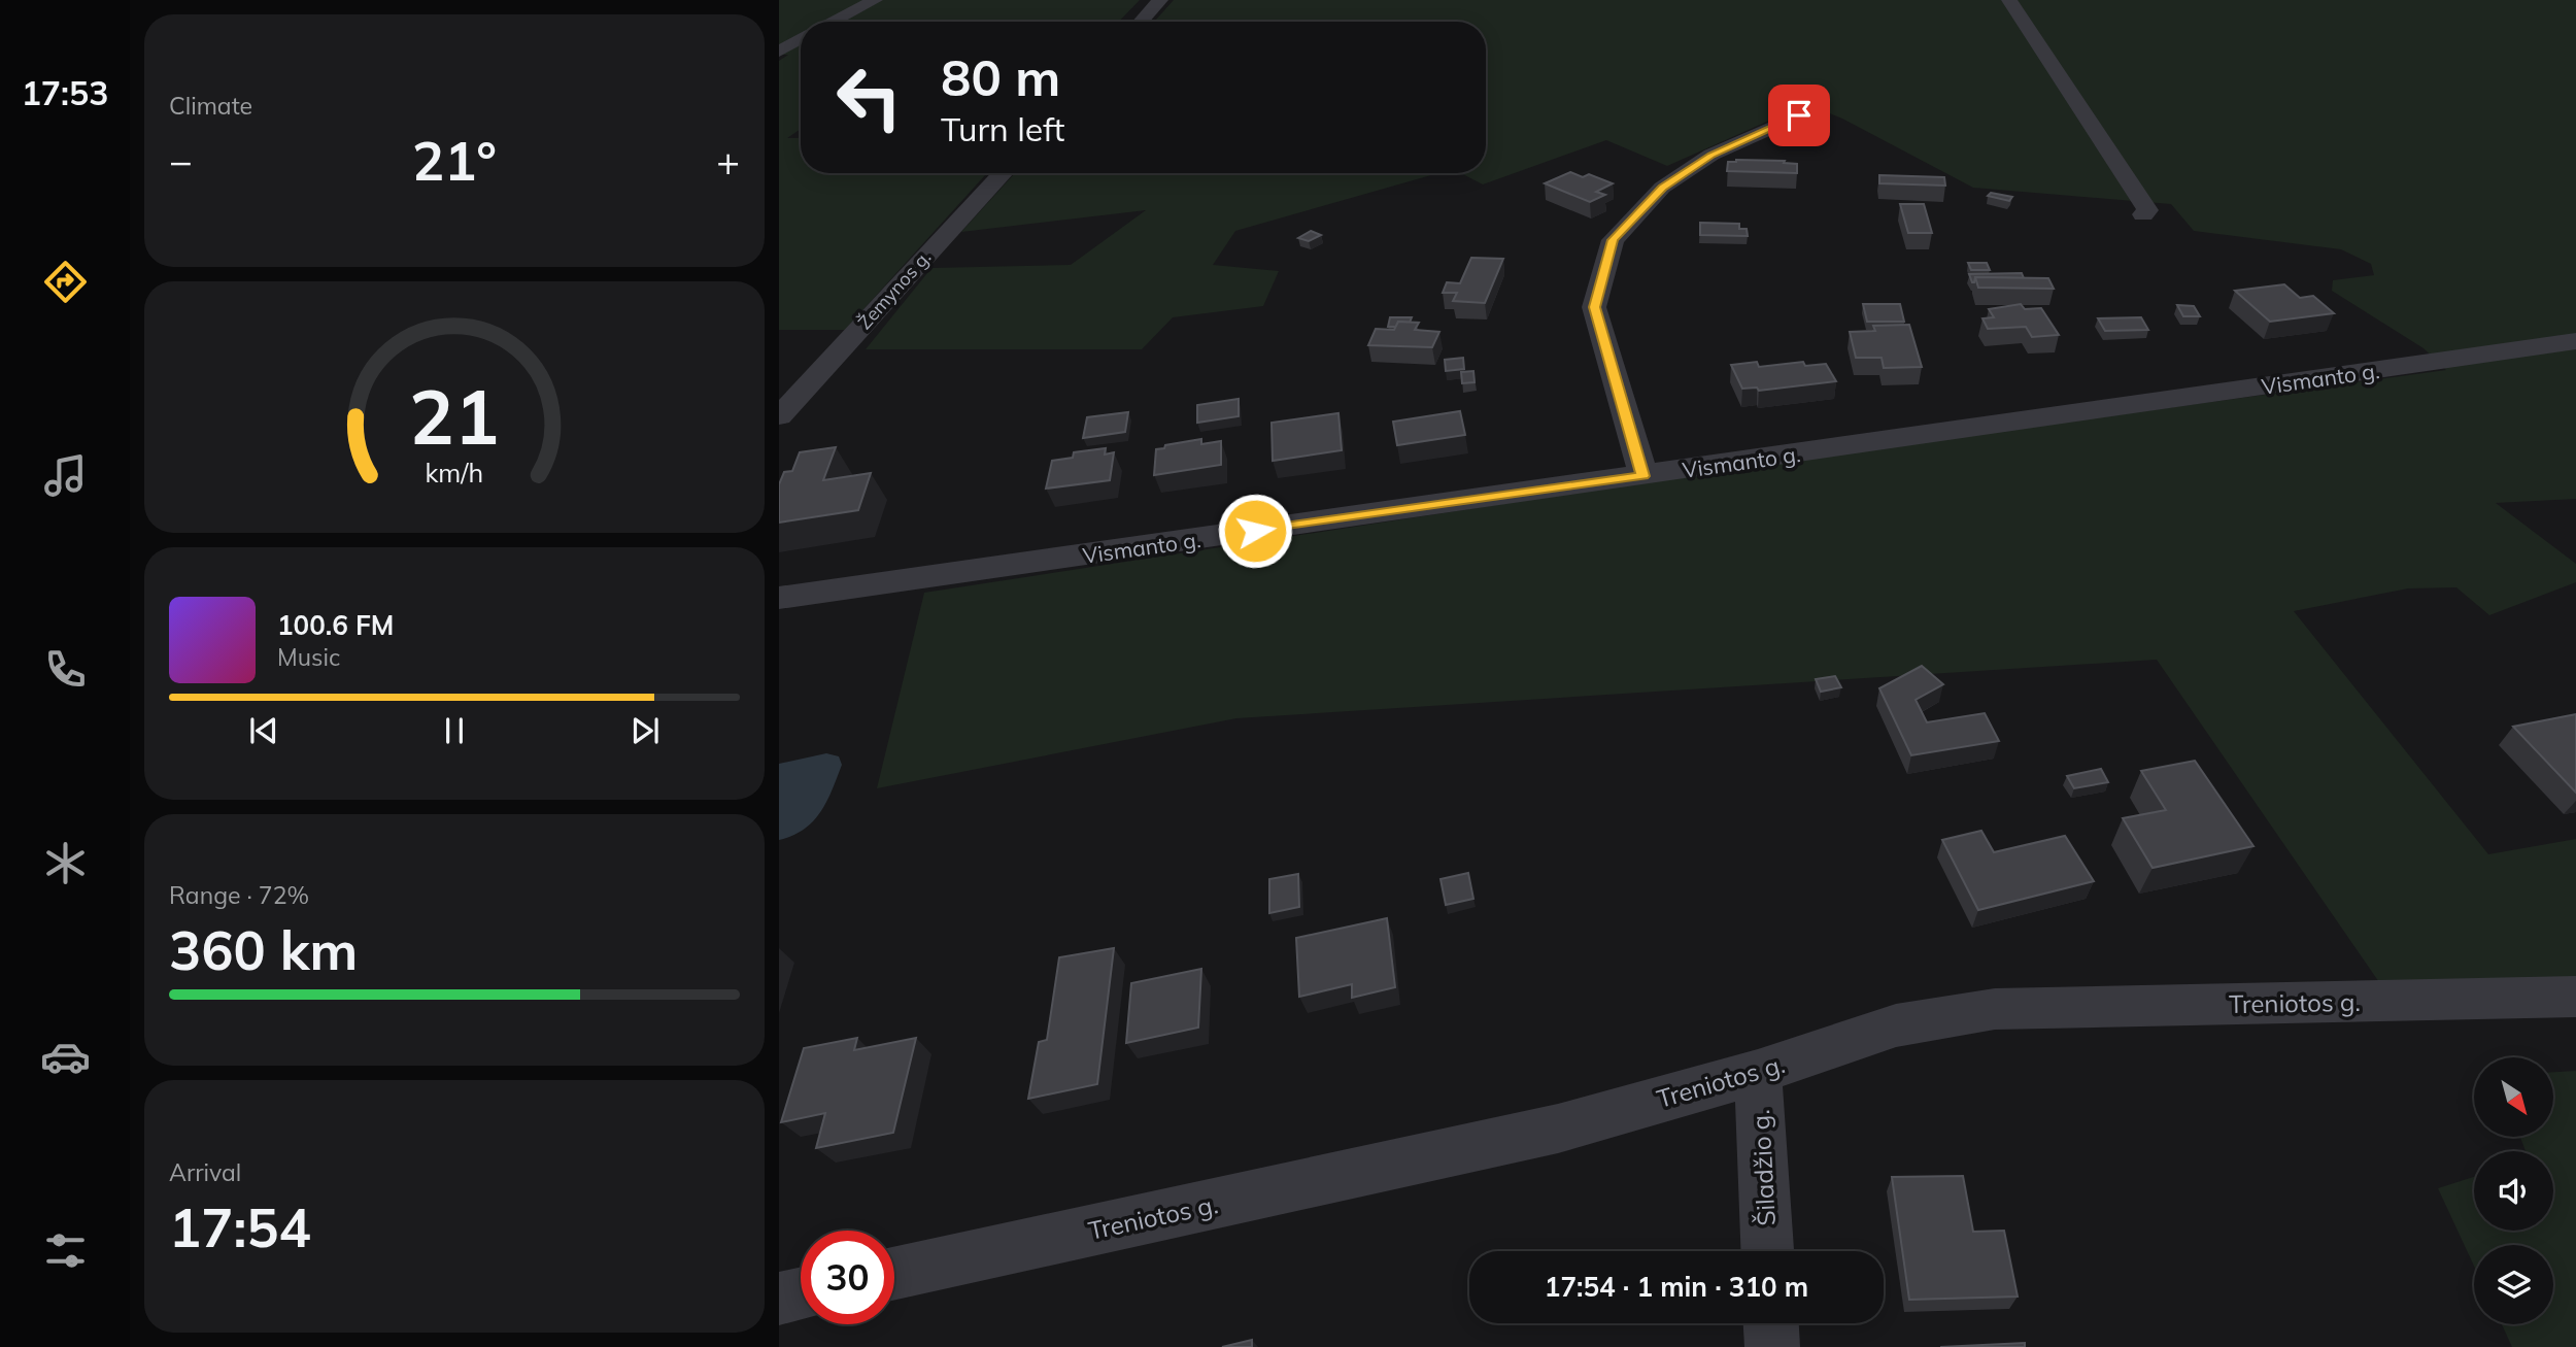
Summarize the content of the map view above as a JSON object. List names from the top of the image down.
{
  "streets": {
    "street": [
      "Žemynos g.",
      "Vismanto g.",
      "Treniotos g.",
      "Šiladžio g."
    ]
  },
  "crossings": [
    ["Treniotos g.", "Šiladžio g."]
  ],
  "north": "bottom right",
  "page": {
    "tabs": "17:53",
    "tile": [
      "Climate",
      ["Range · 72%", "360 km"],
      ["Arrival", "17:54"]
    ],
    "turn": ["80 m", "Turn left"],
    "heat": ["−", "21°", "+"],
    "song": ["100.6 FM", "Music"],
    "limit": "30",
    "trip": "17:54 · 1 min · 310 m",
    "gauge": ["21", "km/h"]
  }
}
